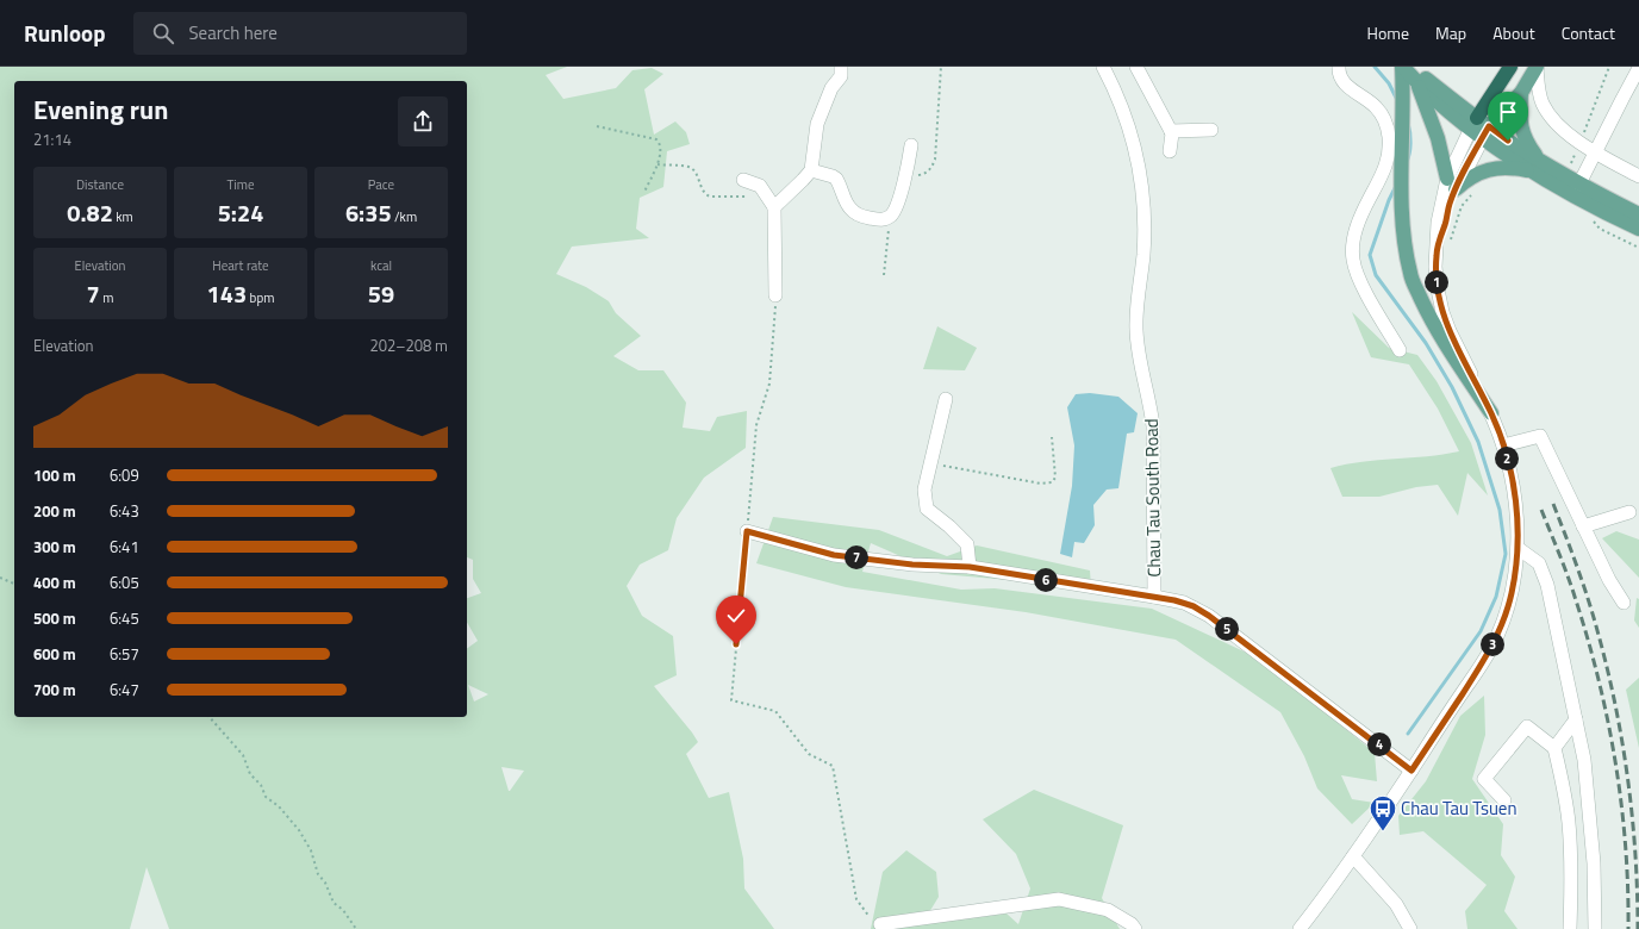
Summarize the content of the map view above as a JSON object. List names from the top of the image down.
{
  "streets": {
    "street": ["Chau Tau South Road"]
  },
  "places": {
    "bus stop": ["Chau Tau Tsuen"]
  },
  "page": {
    "header": "Runloop",
    "search": "Search here",
    "nav": [
      "Home",
      "Map",
      "About",
      "Contact"
    ],
    "heading": ["Evening run", "21:14"],
    "stats": [
      ["Distance", "0.82 km"],
      ["Time", "5:24"],
      ["Pace", "6:35 /km"],
      ["Elevation", "7 m"],
      ["Heart rate", "143 bpm"],
      ["kcal", "59"]
    ],
    "pins": [
      "1",
      "2",
      "7",
      "6",
      "5",
      "3",
      "4"
    ],
    "chart": ["Elevation", "202–208 m"],
    "list": [
      {
        "name": "100 m",
        "note": "6:09"
      },
      {
        "name": "200 m",
        "note": "6:43"
      },
      {
        "name": "300 m",
        "note": "6:41"
      },
      {
        "name": "400 m",
        "note": "6:05"
      },
      {
        "name": "500 m",
        "note": "6:45"
      },
      {
        "name": "600 m",
        "note": "6:57"
      },
      {
        "name": "700 m",
        "note": "6:47"
      }
    ]
  }
}
